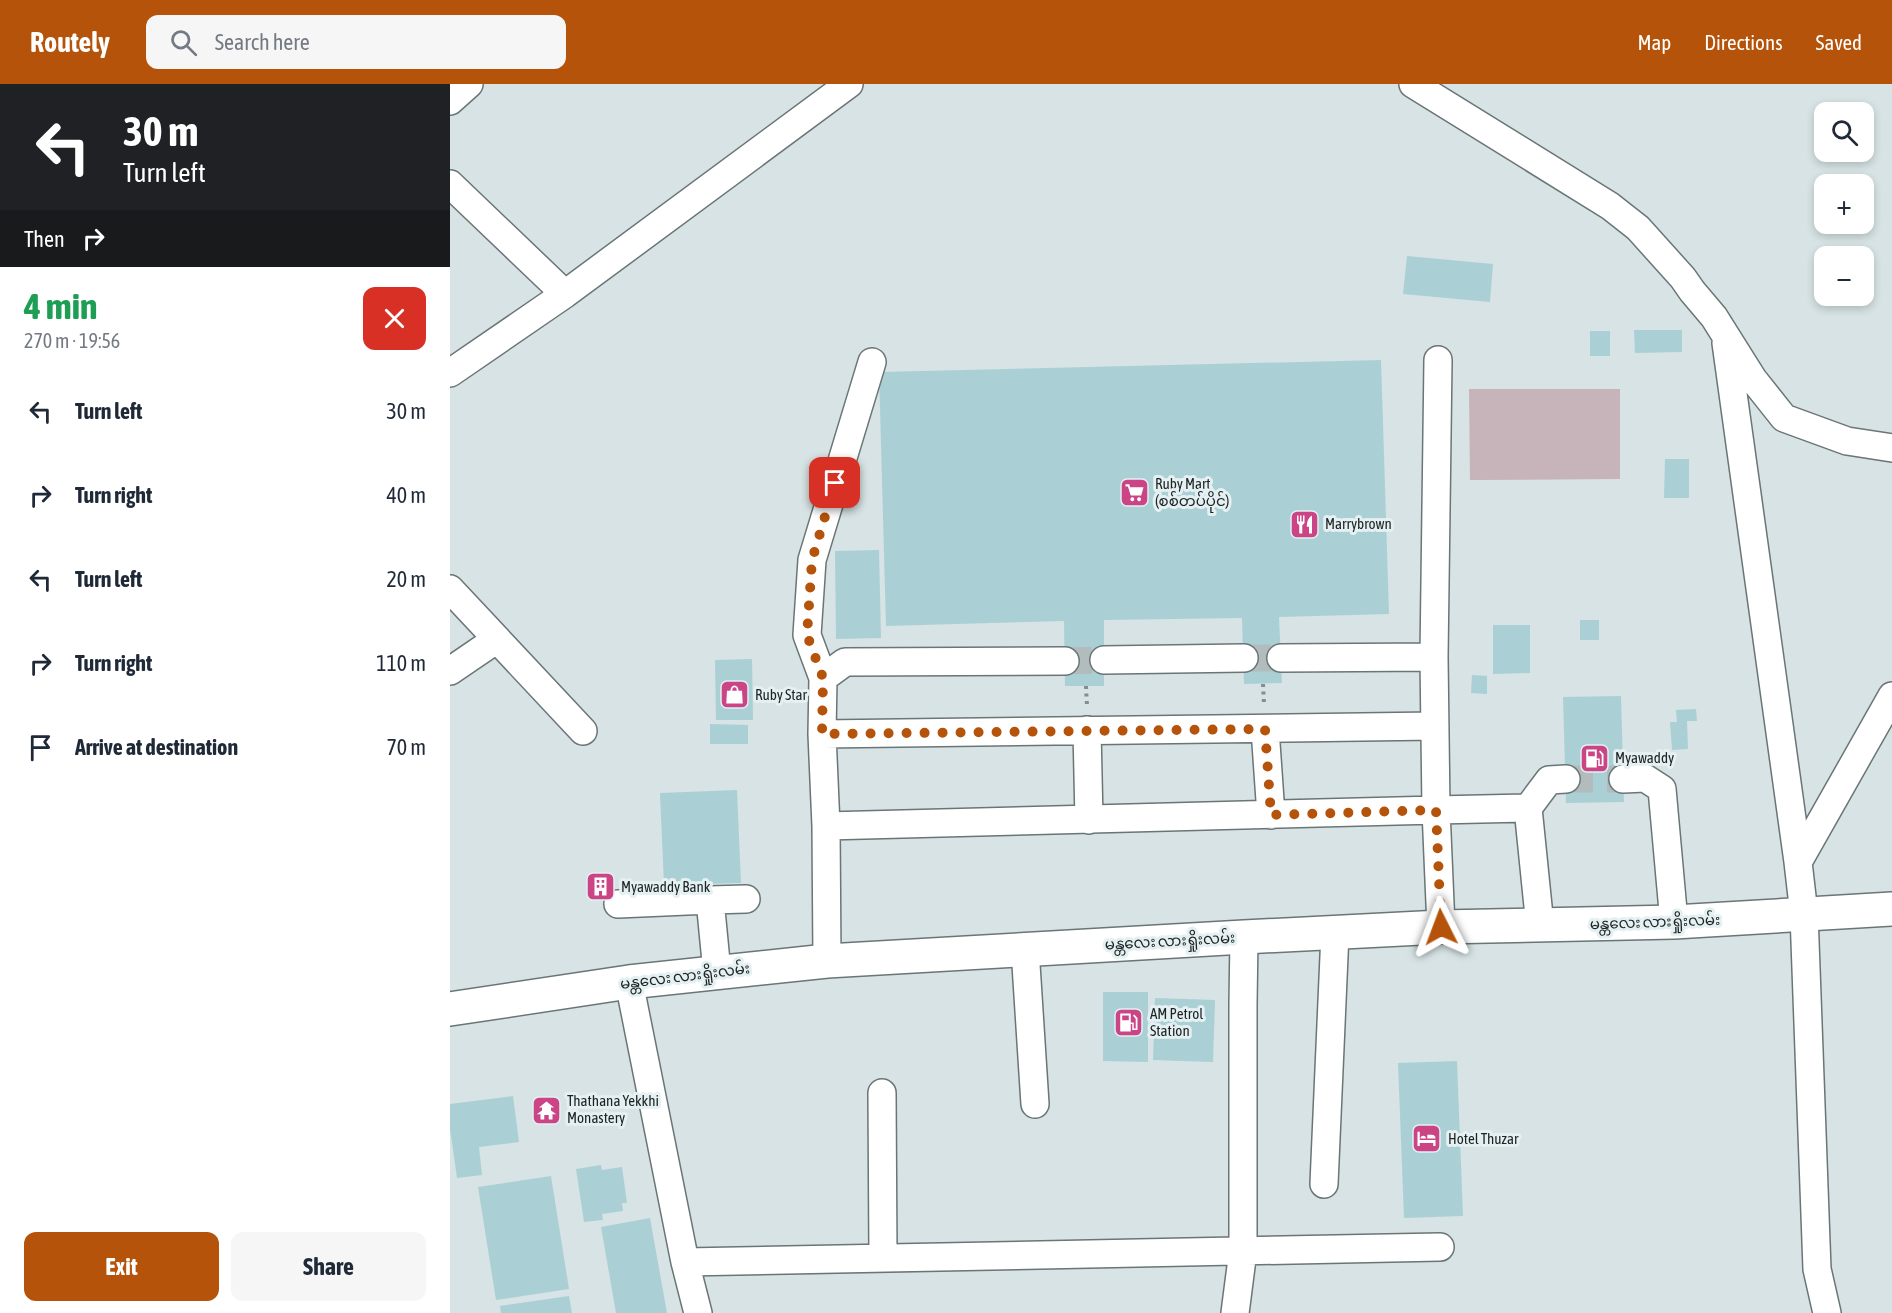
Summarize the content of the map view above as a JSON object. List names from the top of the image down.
{
  "streets": {
    "highway": ["မန္တလေး လားရှိုးလမ်း"]
  },
  "places": {
    "supermarket": ["Ruby Mart (စစ်တပ်ပိုင်)"],
    "restaurant": ["Marrybrown"],
    "shop": ["Ruby Star"],
    "fuel station": ["Myawaddy", "AM Petrol Station"],
    "building": ["Myawaddy Bank"],
    "temple": ["Thathana Yekkhi Monastery"],
    "hotel": ["Hotel Thuzar"]
  },
  "page": {
    "header": "Routely",
    "search": "Search here",
    "nav": ["Map", "Directions", "Saved"],
    "turn": ["30 m", "Turn left"],
    "map_buttons": ["+", "−"],
    "then": "Then",
    "heading": ["4 min", "270 m · 19:56"],
    "list": [
      {
        "name": "Turn left",
        "value": "30 m"
      },
      {
        "name": "Turn right",
        "value": "40 m"
      },
      {
        "name": "Turn left",
        "value": "20 m"
      },
      {
        "name": "Turn right",
        "value": "110 m"
      },
      {
        "name": "Arrive at destination",
        "value": "70 m"
      }
    ],
    "buttons": ["Exit", "Share"]
  }
}
